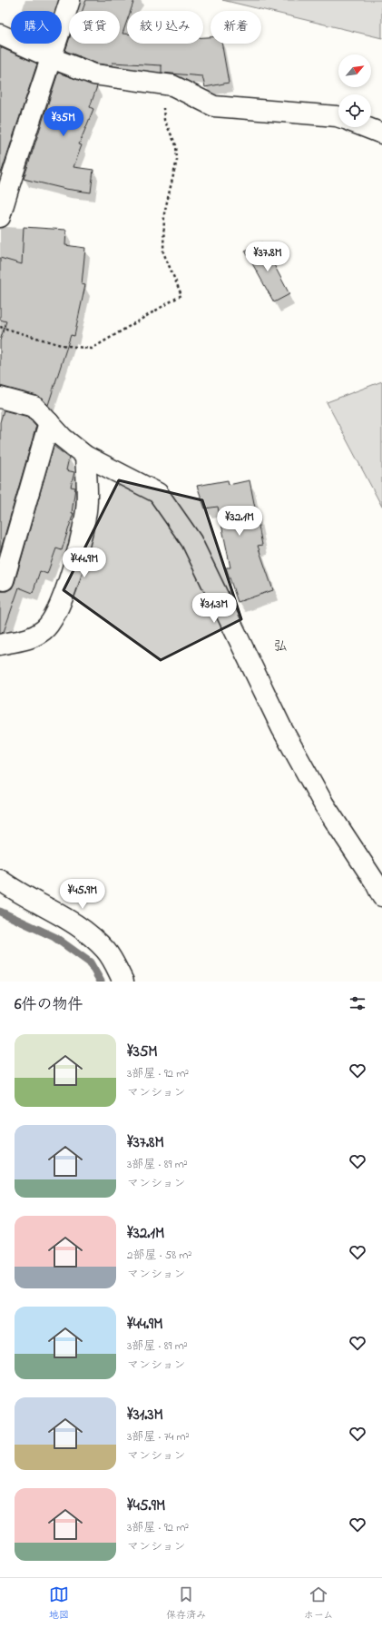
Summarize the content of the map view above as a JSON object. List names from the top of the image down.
{
  "districts": ["弘"],
  "north": "top right",
  "page": {
    "chip": [
      "購入",
      "賃貸",
      "絞り込み",
      "新着"
    ],
    "price": [
      "¥35M",
      "¥37.8M",
      "¥32.1M",
      "¥44.9M",
      "¥31.3M",
      "¥45.9M"
    ],
    "heading": "6件の物件",
    "list": [
      {
        "name": "¥35M",
        "note": "3部屋 · 92 m² · マンション"
      },
      {
        "name": "¥37.8M",
        "note": "3部屋 · 89 m² · マンション"
      },
      {
        "name": "¥32.1M",
        "note": "2部屋 · 58 m² · マンション"
      },
      {
        "name": "¥44.9M",
        "note": "3部屋 · 89 m² · マンション"
      },
      {
        "name": "¥31.3M",
        "note": "3部屋 · 74 m² · マンション"
      },
      {
        "name": "¥45.9M",
        "note": "3部屋 · 92 m² · マンション"
      }
    ],
    "tabs": ["地図", "保存済み", "ホーム"]
  }
}
